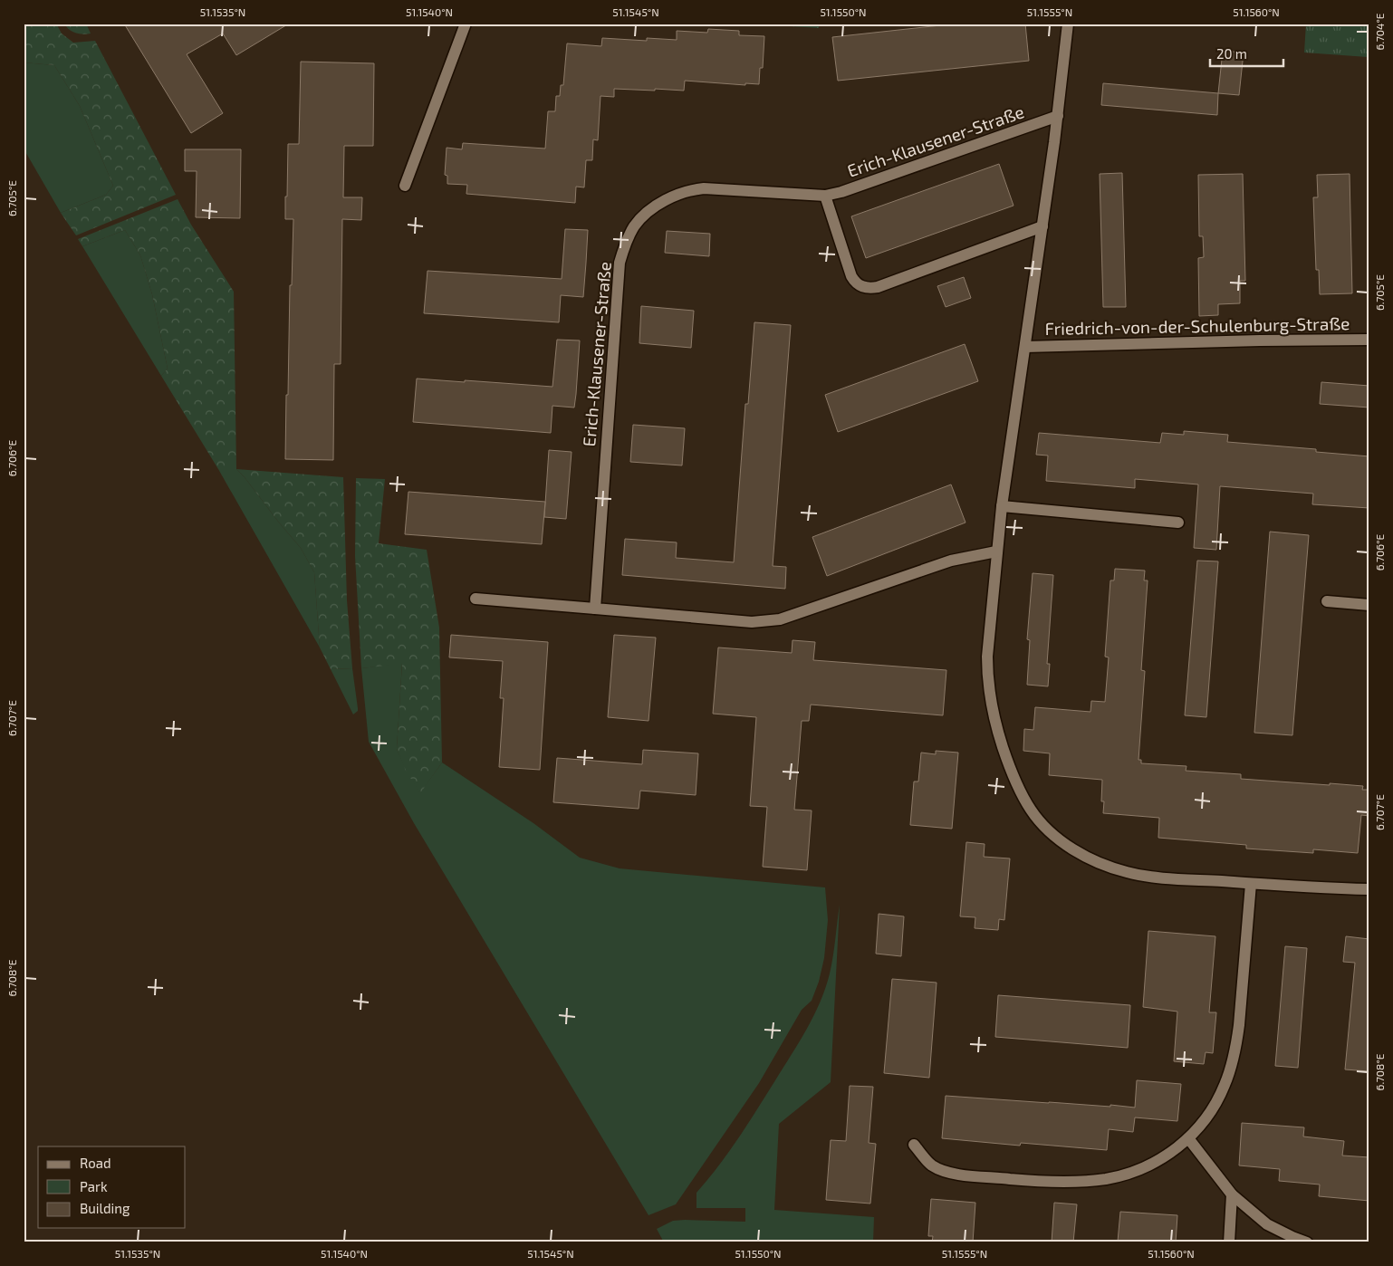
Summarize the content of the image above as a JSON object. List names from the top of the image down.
{
  "streets": {
    "street": ["Erich-Klausener-Straße", "Friedrich-von-der-Schulenburg-Straße"]
  },
  "crossings": [
    ["Erich-Klausener-Straße", "Friedrich-von-der-Schulenburg-Straße"]
  ],
  "legend": ["Road", "Park", "Building"],
  "scale_bar": "20 m",
  "coordinates": [
    "51.1535°N",
    "51.1540°N",
    "51.1545°N",
    "51.1550°N",
    "51.1555°N",
    "51.1560°N",
    "6.704°E",
    "6.705°E",
    "6.706°E",
    "6.707°E",
    "6.708°E"
  ]
}
